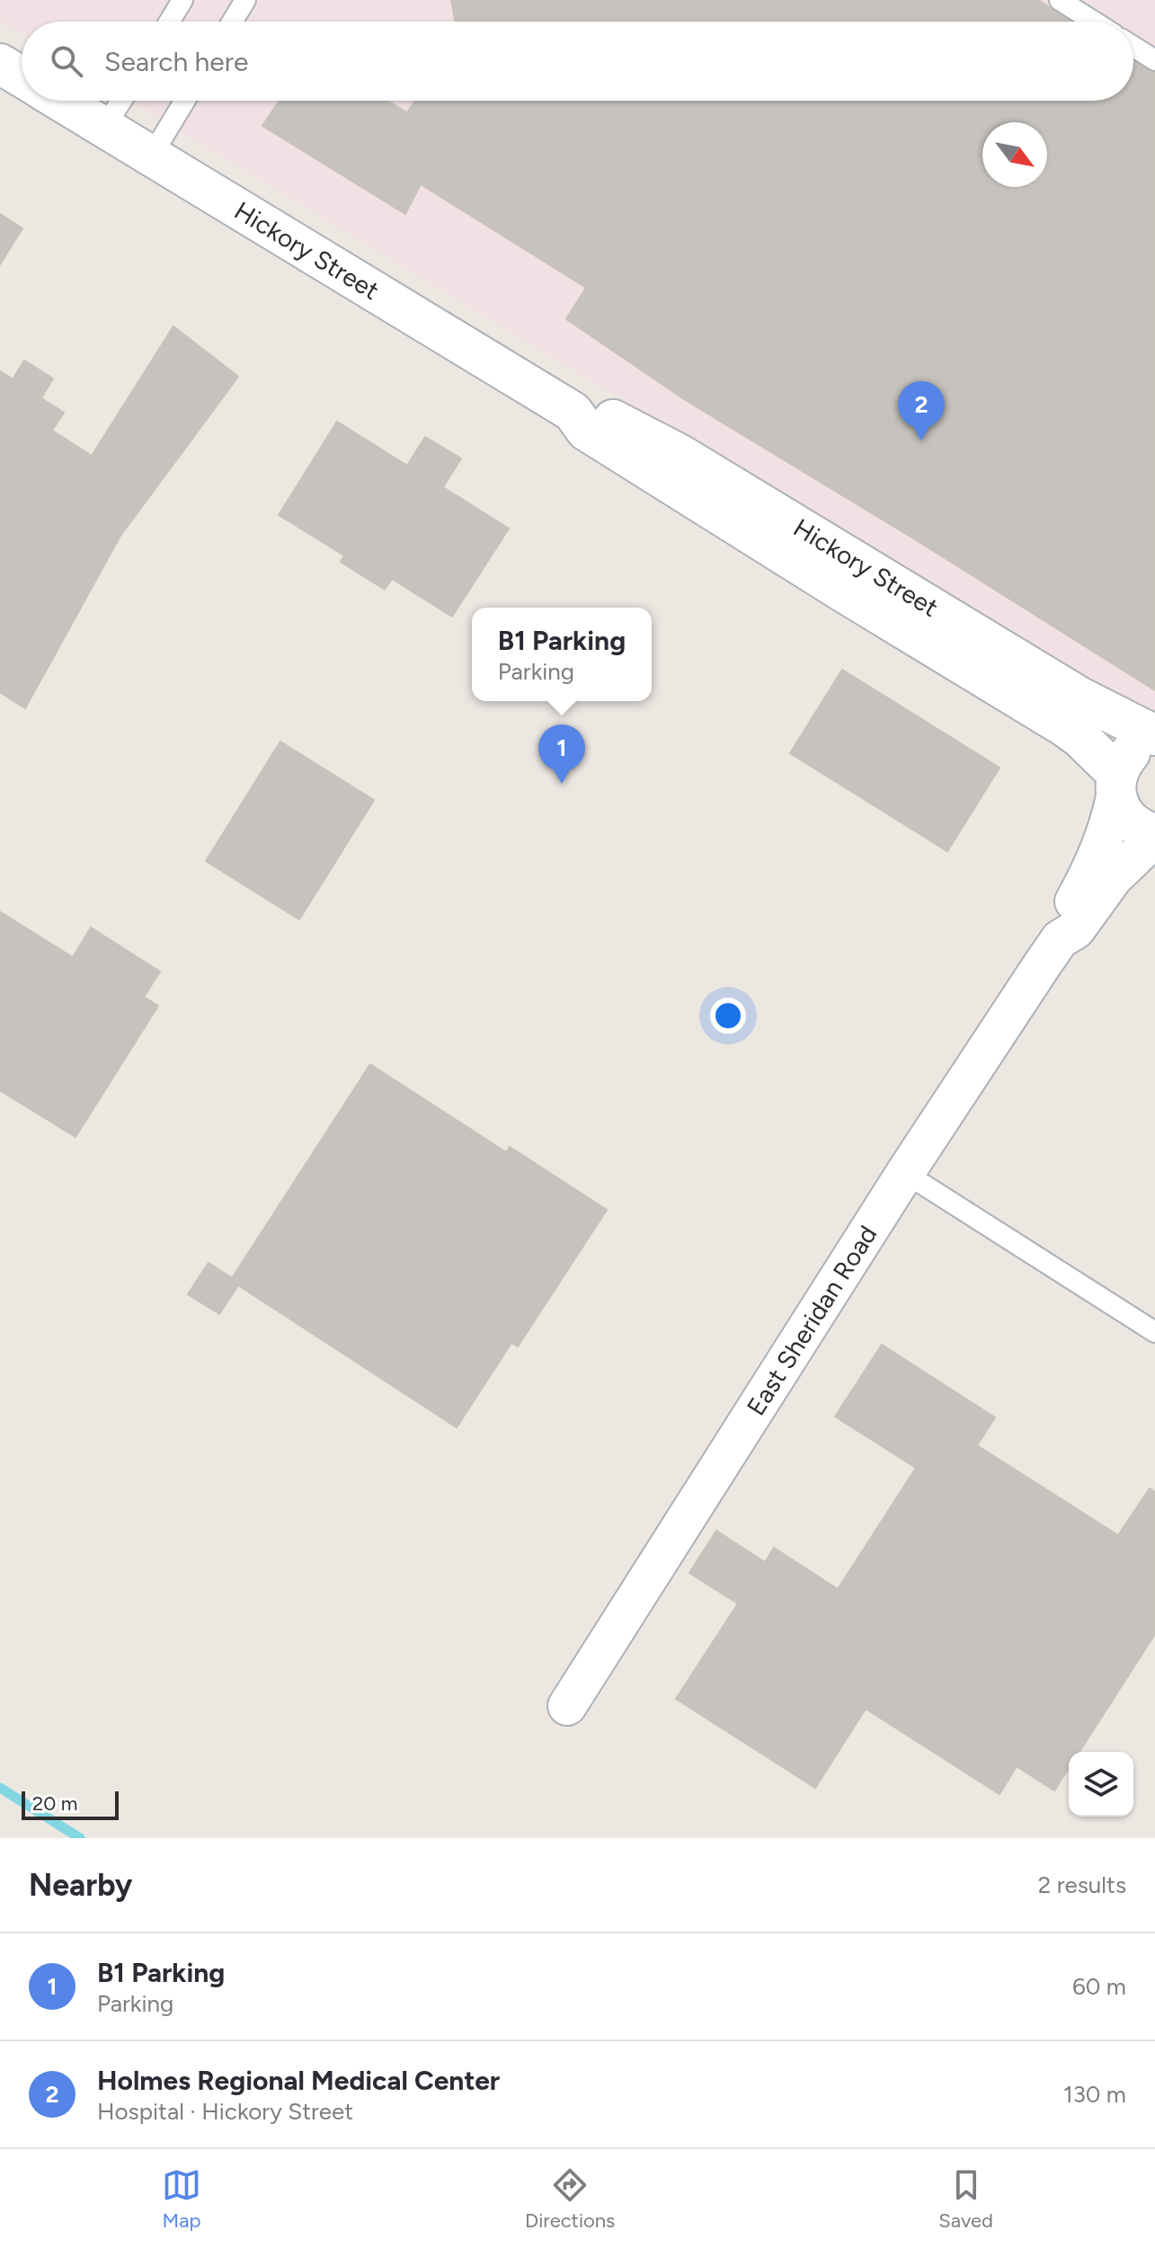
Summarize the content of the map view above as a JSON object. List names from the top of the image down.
{
  "streets": {
    "street": ["Hickory Street", "East Sheridan Road"]
  },
  "crossings": [
    ["Hickory Street", "East Sheridan Road"]
  ],
  "scale_bar": "20 m",
  "north": "bottom right",
  "page": {
    "search": "Search here",
    "pins": ["2", "1"],
    "popup": ["B1 Parking", "Parking"],
    "scale": "20 m",
    "heading": ["Nearby", "2 results"],
    "list": [
      {
        "mark": "1",
        "name": "B1 Parking",
        "note": "Parking",
        "value": "60 m"
      },
      {
        "mark": "2",
        "name": "Holmes Regional Medical Center",
        "note": "Hospital · Hickory Street",
        "value": "130 m"
      }
    ],
    "nav": ["Map", "Directions", "Saved"]
  }
}
